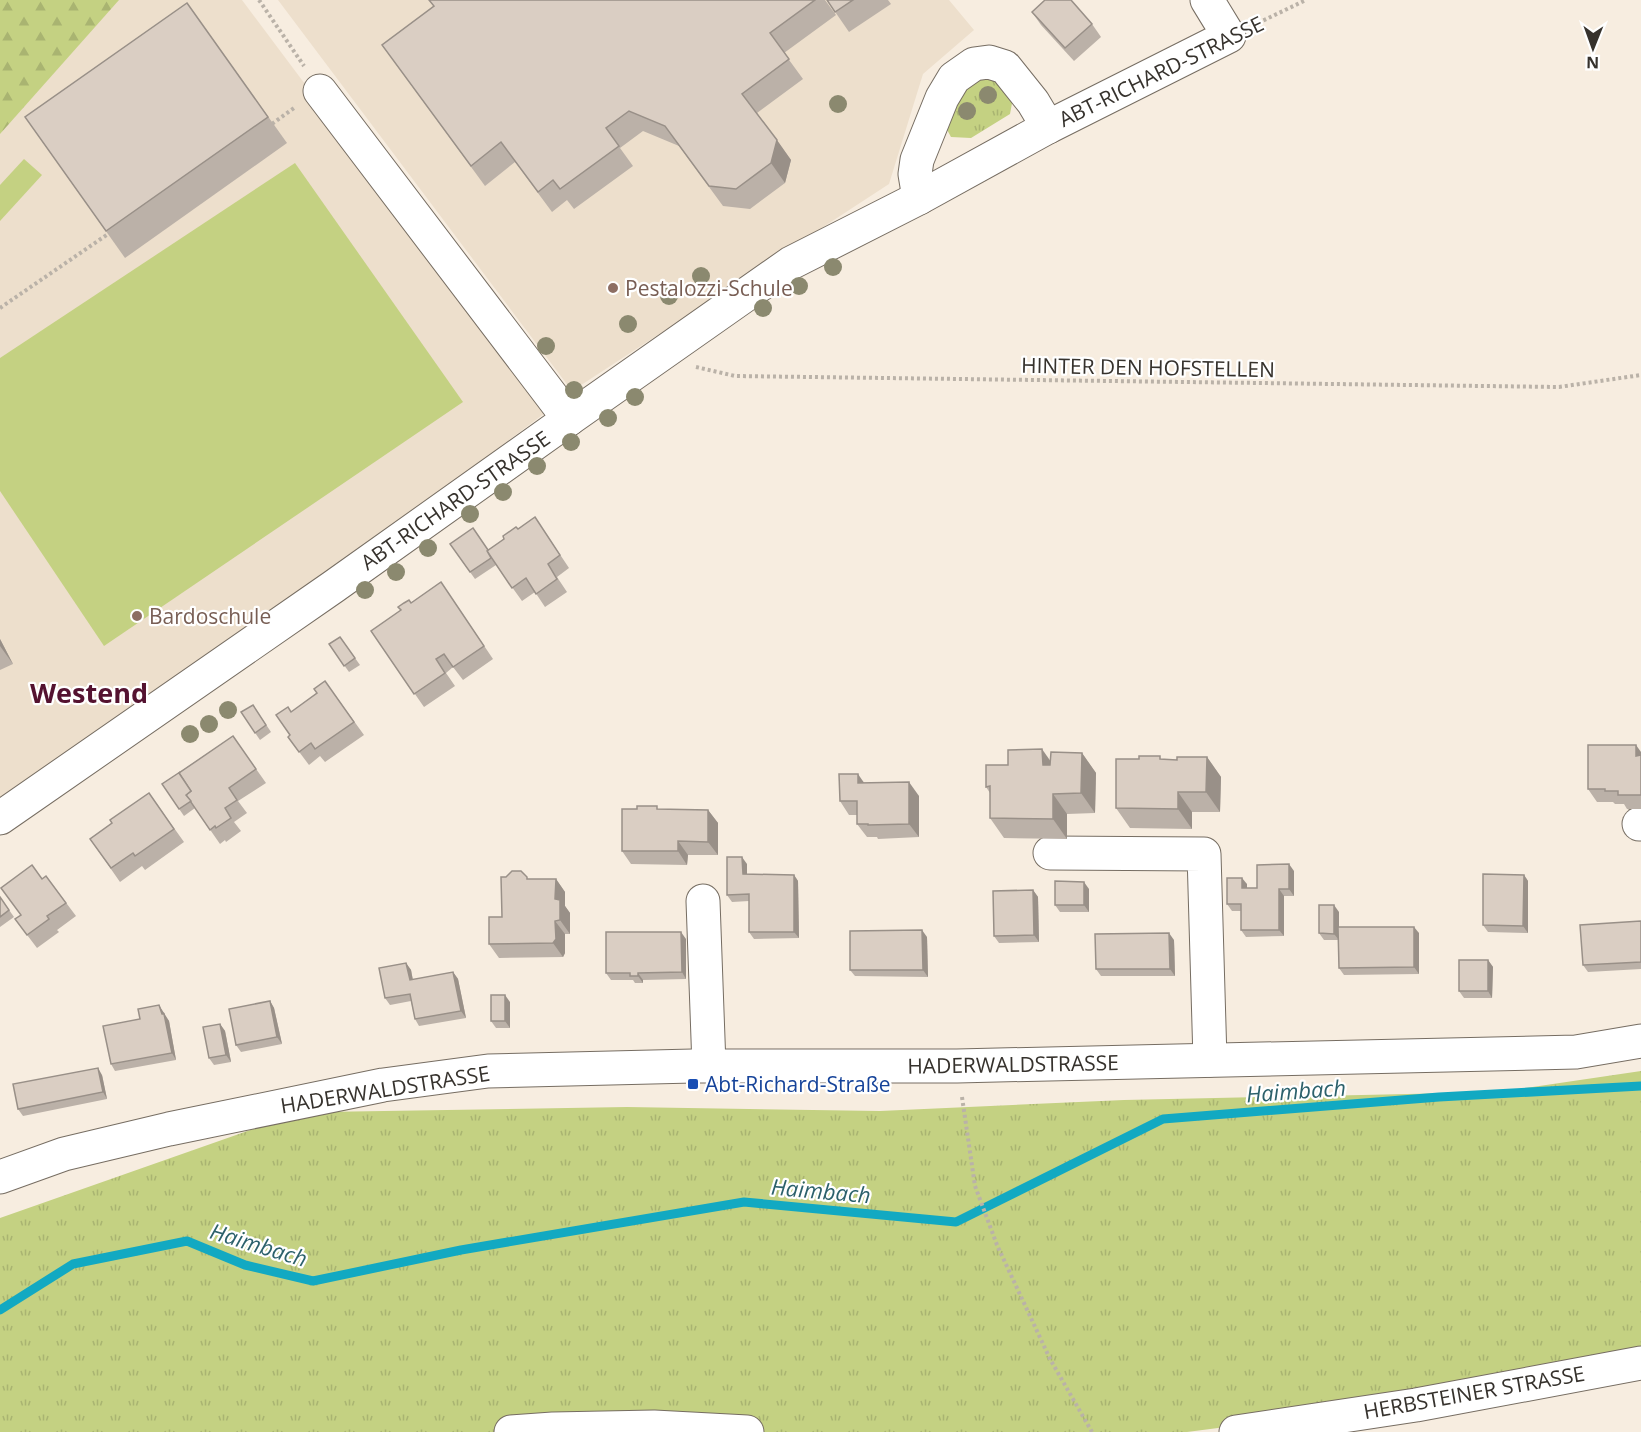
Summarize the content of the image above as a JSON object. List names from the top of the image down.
{
  "streets": {
    "street": ["ABT-RICHARD-STRASSE", "HADERWALDSTRASSE", "HERBSTEINER STRASSE"],
    "path": ["HINTER DEN HOFSTELLEN"]
  },
  "crossings": [
    ["ABT-RICHARD-STRASSE", "HINTER DEN HOFSTELLEN"]
  ],
  "districts": ["Westend"],
  "water": ["Haimbach"],
  "places": {
    "other": ["Pestalozzi-Schule", "Bardoschule"],
    "transit": ["Abt-Richard-Straße"]
  },
  "north": "bottom"
}
